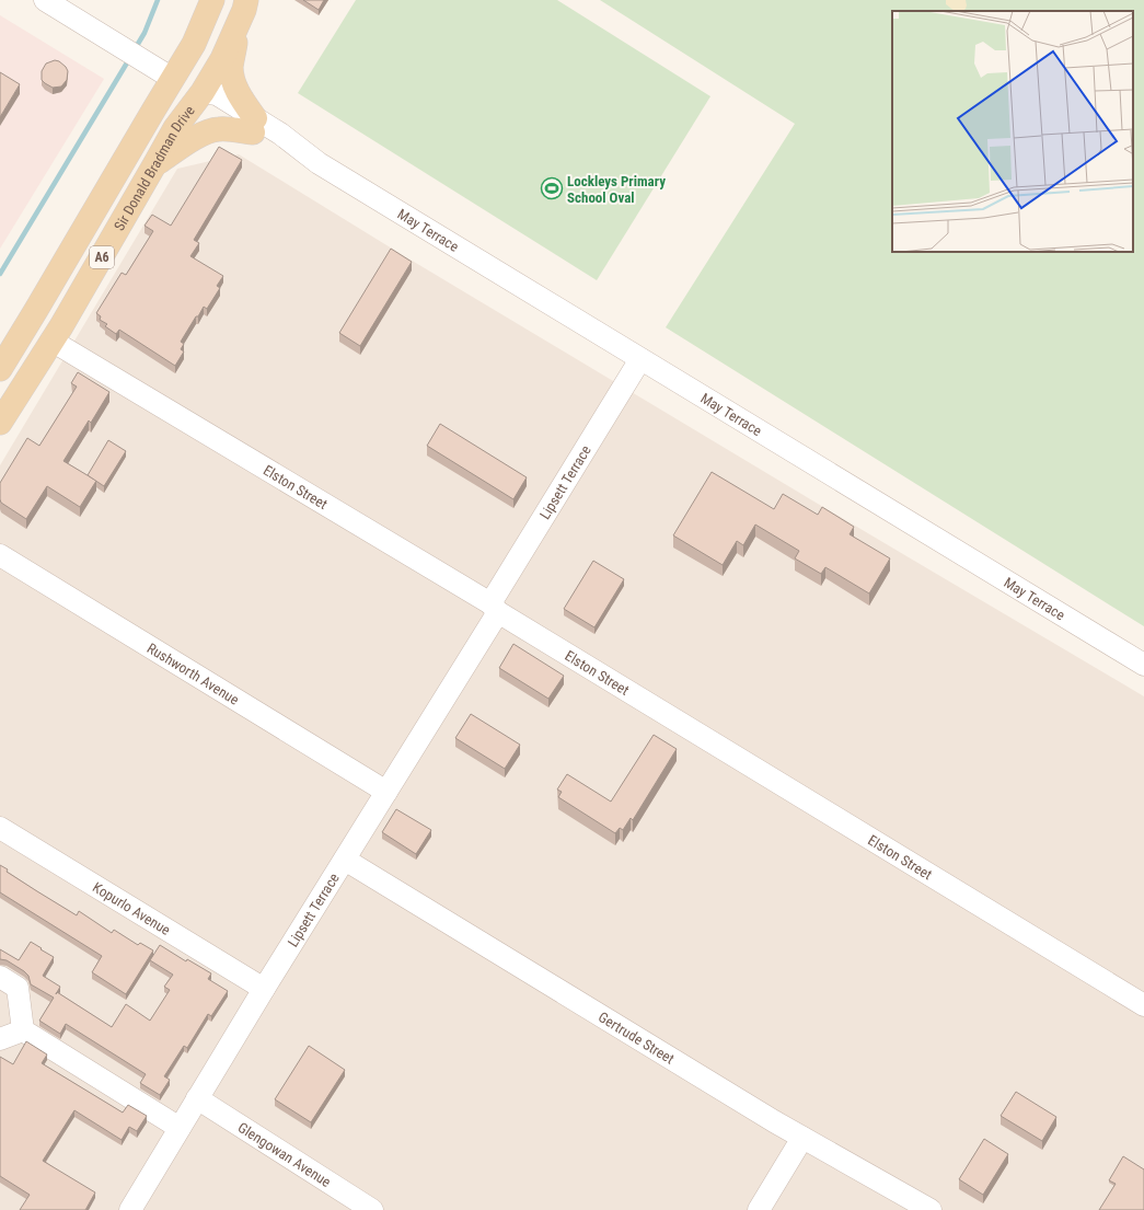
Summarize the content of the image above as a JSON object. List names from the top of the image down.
{
  "streets": {
    "main road": ["Sir Donald Bradman Drive", "A6"],
    "street": [
      "May Terrace",
      "Lipsett Terrace",
      "Elston Street",
      "Rushworth Avenue",
      "Kopurlo Avenue",
      "Gertrude Street",
      "Glengowan Avenue"
    ]
  },
  "crossings": [
    ["Sir Donald Bradman Drive", "May Terrace"],
    ["Sir Donald Bradman Drive", "Elston Street"],
    ["May Terrace", "Lipsett Terrace"],
    ["Lipsett Terrace", "Elston Street"],
    ["Lipsett Terrace", "Rushworth Avenue"],
    ["Lipsett Terrace", "Kopurlo Avenue"],
    ["Lipsett Terrace", "Gertrude Street"],
    ["Lipsett Terrace", "Glengowan Avenue"]
  ],
  "places": {
    "sports": ["Lockleys Primary School Oval"]
  }
}
